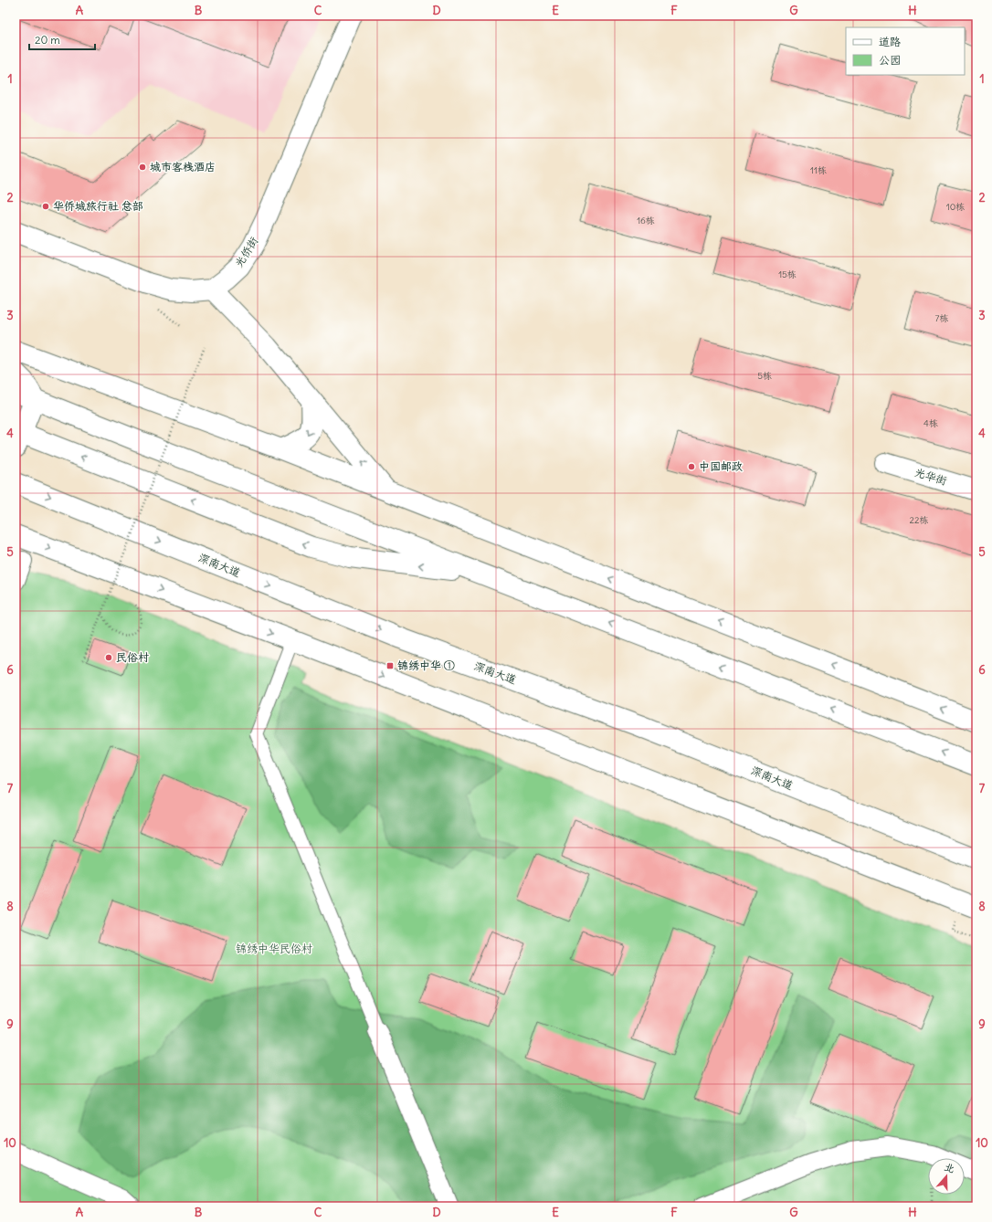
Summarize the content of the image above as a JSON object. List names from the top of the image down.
{
  "streets": {
    "main road": ["光侨街", "光华街", "深南大道"]
  },
  "parks": ["锦绣中华民俗村"],
  "places": {
    "other": [
      "城市客栈酒店",
      "华侨城旅行社 总部",
      "中国邮政",
      "民俗村"
    ],
    "transit": ["锦绣中华 ①"]
  },
  "house_numbers": [
    "11栋",
    "10栋",
    "16栋",
    "15栋",
    "7栋",
    "5栋",
    "4栋",
    "22栋"
  ],
  "legend": ["道路", "公园"],
  "scale_bar": "20 m",
  "north": "top",
  "grid": {
    "columns": [
      "A",
      "B",
      "C",
      "D",
      "E",
      "F",
      "G",
      "H"
    ],
    "rows": [
      "1",
      "2",
      "3",
      "4",
      "5",
      "6",
      "7",
      "8",
      "9",
      "10"
    ]
  }
}
